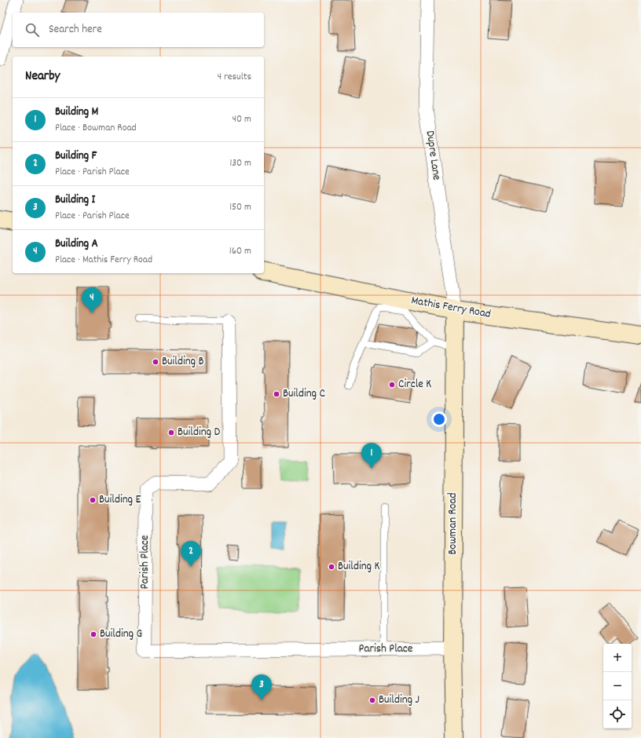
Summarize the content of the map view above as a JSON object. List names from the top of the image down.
{
  "streets": {
    "main road": ["Mathis Ferry Road", "Bowman Road"],
    "street": ["Dupre Lane", "Parish Place"]
  },
  "crossings": [
    ["Dupre Lane", "Mathis Ferry Road"],
    ["Dupre Lane", "Bowman Road"],
    ["Mathis Ferry Road", "Bowman Road"],
    ["Bowman Road", "Parish Place"]
  ],
  "places": [
    "Building B",
    "Circle K",
    "Building C",
    "Building D",
    "Building E",
    "Building K",
    "Building G",
    "Building J"
  ],
  "page": {
    "search": "Search here",
    "heading": ["Nearby", "4 results"],
    "list": [
      {
        "mark": "1",
        "name": "Building M",
        "note": "Place · Bowman Road",
        "value": "40 m"
      },
      {
        "mark": "2",
        "name": "Building F",
        "note": "Place · Parish Place",
        "value": "130 m"
      },
      {
        "mark": "3",
        "name": "Building I",
        "note": "Place · Parish Place",
        "value": "150 m"
      },
      {
        "mark": "4",
        "name": "Building A",
        "note": "Place · Mathis Ferry Road",
        "value": "160 m"
      }
    ],
    "pins": [
      "4",
      "1",
      "2",
      "3"
    ],
    "map_buttons": ["+", "−"]
  }
}
